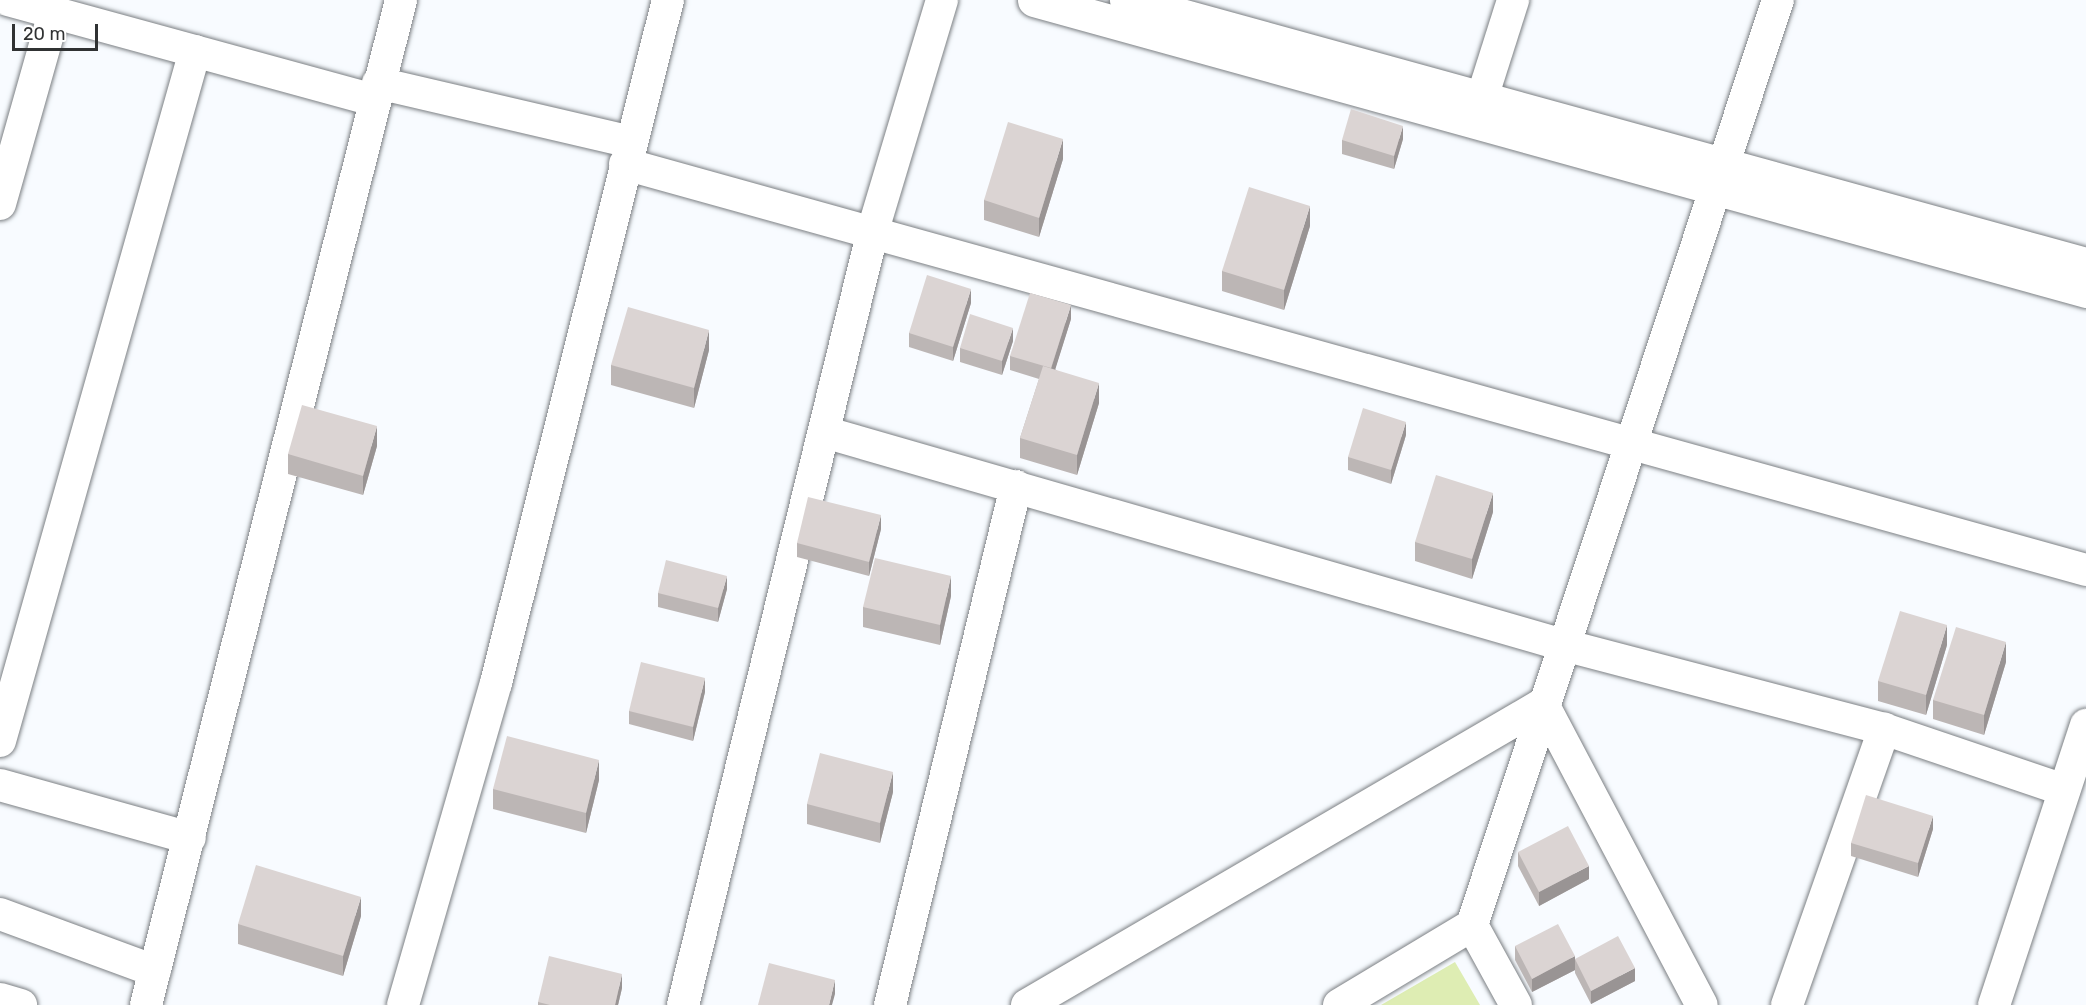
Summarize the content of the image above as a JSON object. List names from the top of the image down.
{
  "scale_bar": "20 m"
}
